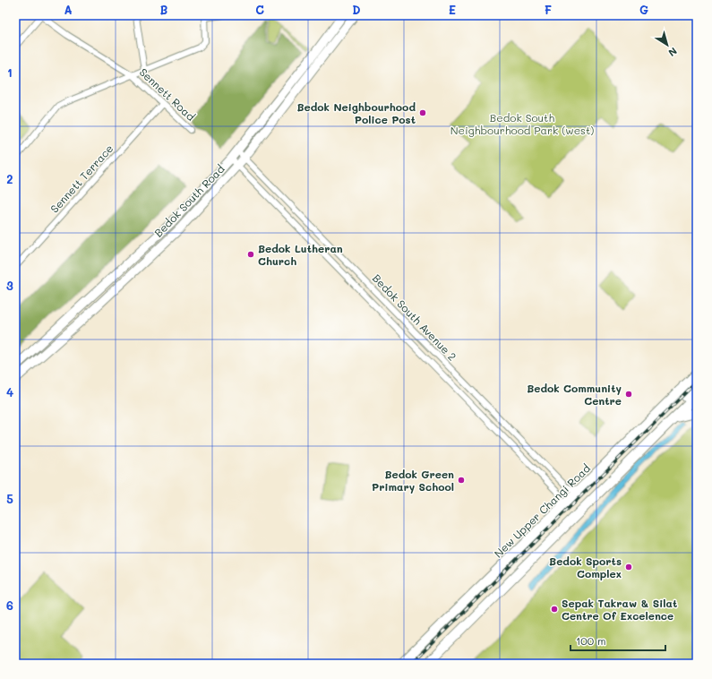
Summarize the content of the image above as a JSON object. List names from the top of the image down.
{
  "streets": {
    "main road": ["Bedok South Road", "New Upper Changi Road"],
    "street": ["Sennett Road", "Sennett Terrace", "Bedok South Avenue 2"]
  },
  "crossings": [
    ["Sennett Road", "Sennett Terrace"],
    ["Bedok South Road", "Bedok South Avenue 2"],
    ["Bedok South Avenue 2", "New Upper Changi Road"]
  ],
  "parks": ["Bedok South Neighbourhood Park (west)"],
  "places": [
    "Bedok Neighbourhood Police Post",
    "Bedok Lutheran Church",
    "Bedok Community Centre",
    "Bedok Green Primary School",
    "Bedok Sports Complex",
    "Sepak Takraw & Silat Centre Of Excelence"
  ],
  "scale_bar": "100 m",
  "north": "bottom right",
  "grid": {
    "columns": [
      "A",
      "B",
      "C",
      "D",
      "E",
      "F",
      "G"
    ],
    "rows": [
      "1",
      "2",
      "3",
      "4",
      "5",
      "6"
    ]
  }
}
